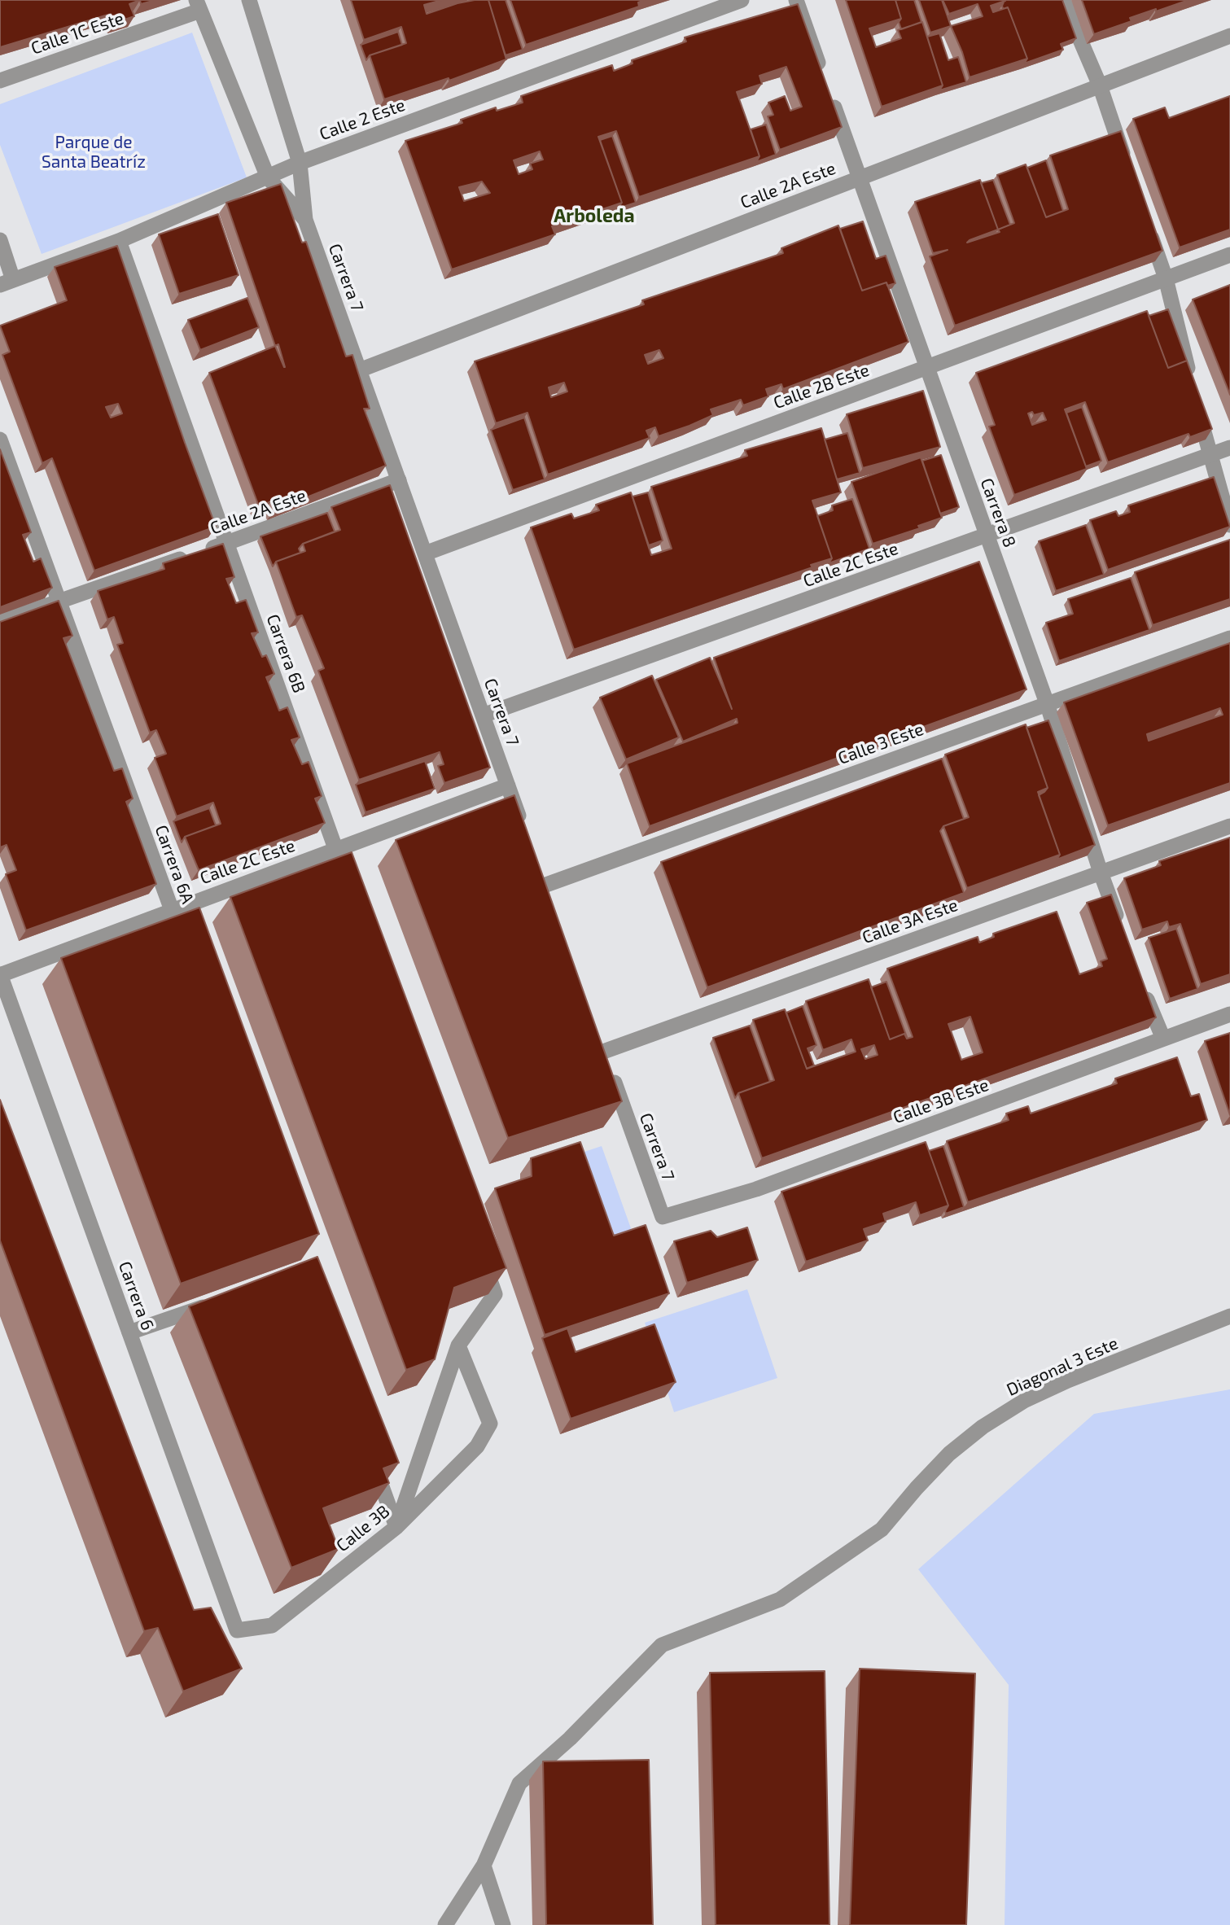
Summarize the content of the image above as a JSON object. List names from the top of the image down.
{
  "streets": {
    "street": [
      "Calle 1C Este",
      "Calle 2 Este",
      "Calle 2A Este",
      "Carrera 7",
      "Calle 2B Este",
      "Carrera 8",
      "Calle 2C Este",
      "Carrera 6B",
      "Calle 3 Este",
      "Carrera 6A",
      "Calle 3A Este",
      "Calle 3B Este",
      "Carrera 6",
      "Diagonal 3 Este",
      "Calle 3B"
    ]
  },
  "crossings": [
    ["Calle 1C Este", "Carrera 7"],
    ["Calle 2 Este", "Carrera 7"],
    ["Calle 2 Este", "Carrera 6B"],
    ["Calle 2A Este", "Carrera 7"],
    ["Calle 2A Este", "Carrera 8"],
    ["Calle 2A Este", "Carrera 6B"],
    ["Calle 2A Este", "Carrera 6A"],
    ["Carrera 7", "Calle 2B Este"],
    ["Carrera 7", "Calle 2C Este"],
    ["Carrera 7", "Calle 3A Este"],
    ["Carrera 7", "Calle 3B Este"],
    ["Calle 2B Este", "Carrera 8"],
    ["Carrera 8", "Calle 2C Este"],
    ["Carrera 8", "Calle 3 Este"],
    ["Carrera 8", "Calle 3A Este"],
    ["Calle 2C Este", "Carrera 6B"],
    ["Calle 2C Este", "Carrera 6A"],
    ["Calle 2C Este", "Carrera 6"],
    ["Carrera 6", "Calle 3B"]
  ],
  "districts": ["Arboleda"],
  "parks": ["Parque de Santa Beatríz"]
}
